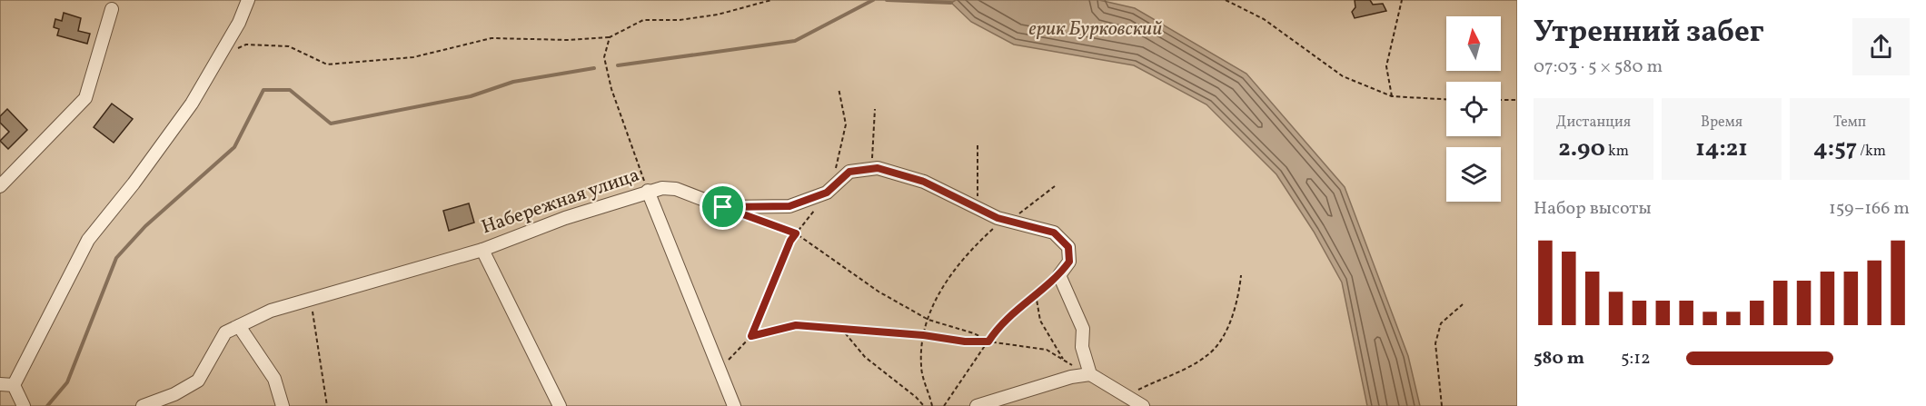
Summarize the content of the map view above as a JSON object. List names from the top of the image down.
{
  "streets": {
    "street": ["Набережная улица"]
  },
  "water": ["ерик Бурковский"],
  "north": "top",
  "page": {
    "heading": ["Утренний забег", "07:03 · 5 × 580 m"],
    "stats": [
      ["Дистанция", "2.90 km"],
      ["Время", "14:21"],
      ["Темп", "4:57 /km"]
    ],
    "chart": ["Набор высоты", "159–166 m"],
    "list": [
      {
        "name": "580 m",
        "note": "5:12"
      }
    ]
  }
}
